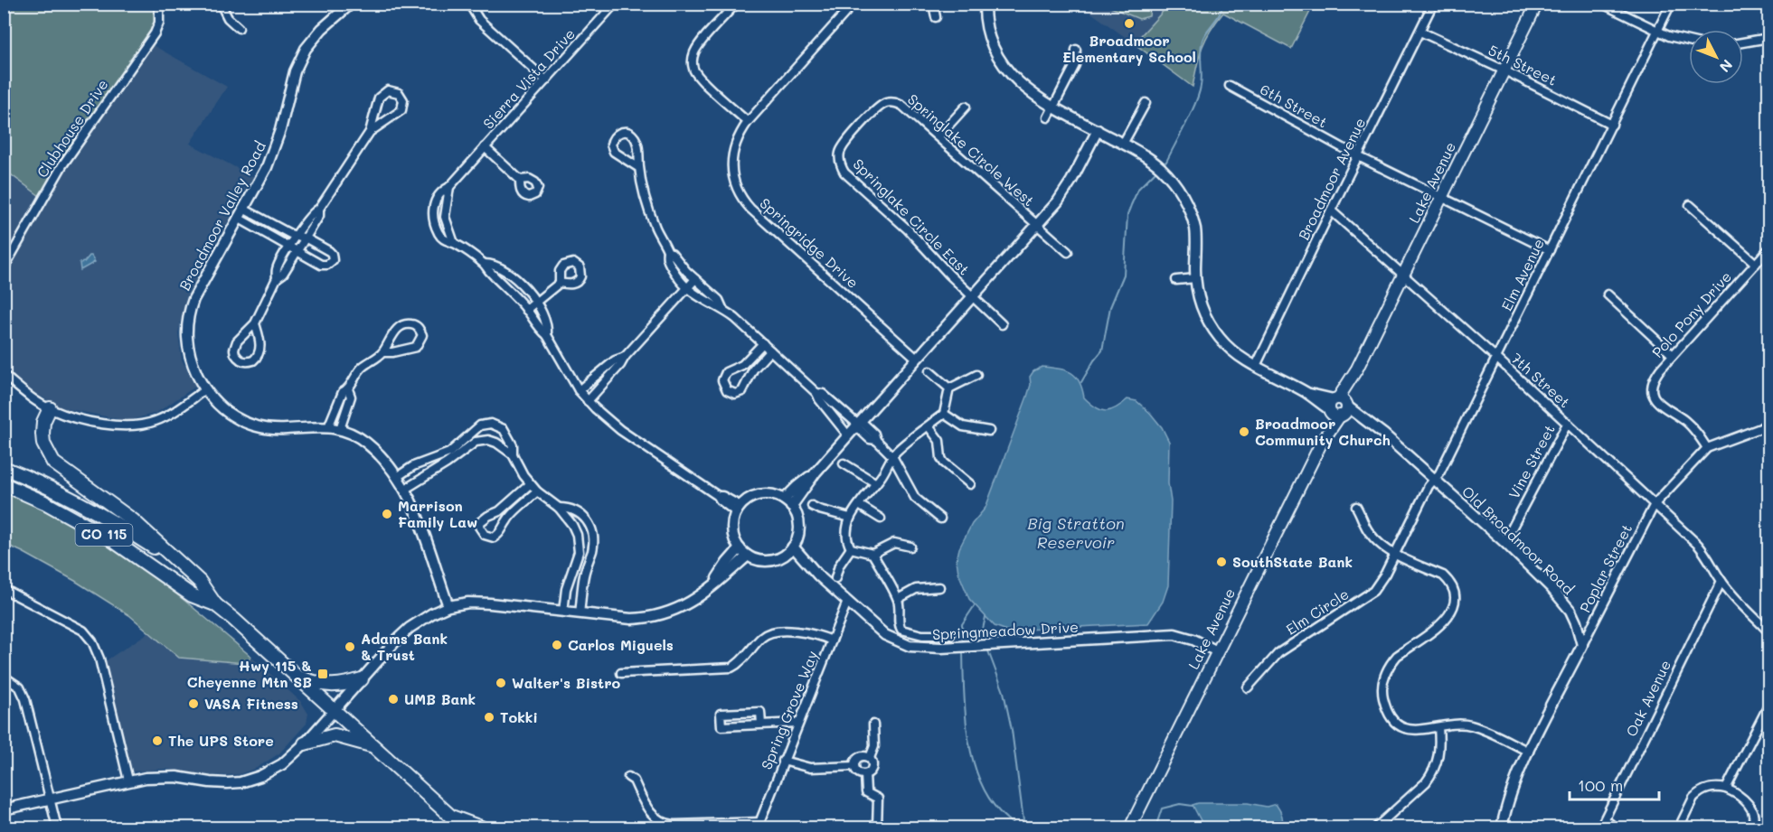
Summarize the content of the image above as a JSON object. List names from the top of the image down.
{
  "streets": {
    "highway": ["CO 115"],
    "main road": ["Lake Avenue"],
    "street": [
      "5th Street",
      "Sierra Vista Drive",
      "6th Street",
      "Clubhouse Drive",
      "Springlake Circle West",
      "Broadmoor Avenue",
      "Broadmoor Valley Road",
      "Springlake Circle East",
      "Springridge Drive",
      "Elm Avenue",
      "Polo Pony Drive",
      "7th Street",
      "Vine Street",
      "Old Broadmoor Road",
      "Poplar Street",
      "Elm Circle",
      "Springmeadow Drive",
      "Oak Avenue",
      "Spring Grove Way"
    ]
  },
  "crossings": [
    ["5th Street", "Broadmoor Avenue"],
    ["5th Street", "Lake Avenue"],
    ["5th Street", "Elm Avenue"],
    ["6th Street", "Broadmoor Avenue"],
    ["6th Street", "Lake Avenue"],
    ["6th Street", "Elm Avenue"],
    ["Springlake Circle West", "Springlake Circle East"],
    ["Broadmoor Avenue", "7th Street"],
    ["Broadmoor Avenue", "Old Broadmoor Road"],
    ["Lake Avenue", "7th Street"],
    ["Lake Avenue", "Old Broadmoor Road"],
    ["Lake Avenue", "Springmeadow Drive"],
    ["Elm Avenue", "7th Street"],
    ["Elm Avenue", "Old Broadmoor Road"],
    ["Elm Avenue", "Elm Circle"],
    ["Polo Pony Drive", "Poplar Street"],
    ["7th Street", "Vine Street"],
    ["7th Street", "Poplar Street"],
    ["7th Street", "Oak Avenue"],
    ["Vine Street", "Old Broadmoor Road"],
    ["Old Broadmoor Road", "Poplar Street"],
    ["Springmeadow Drive", "Spring Grove Way"]
  ],
  "water": ["Big Stratton Reservoir"],
  "places": {
    "other": [
      "Broadmoor Elementary School",
      "Broadmoor Community Church",
      "Marrison Family Law",
      "SouthState Bank",
      "Carlos Miguels",
      "Adams Bank & Trust",
      "Walter's Bistro",
      "UMB Bank",
      "VASA Fitness",
      "Tokki",
      "The UPS Store"
    ],
    "transit": ["Hwy 115 & Cheyenne Mtn SB"]
  },
  "scale_bar": "100 m",
  "north": "bottom right"
}
